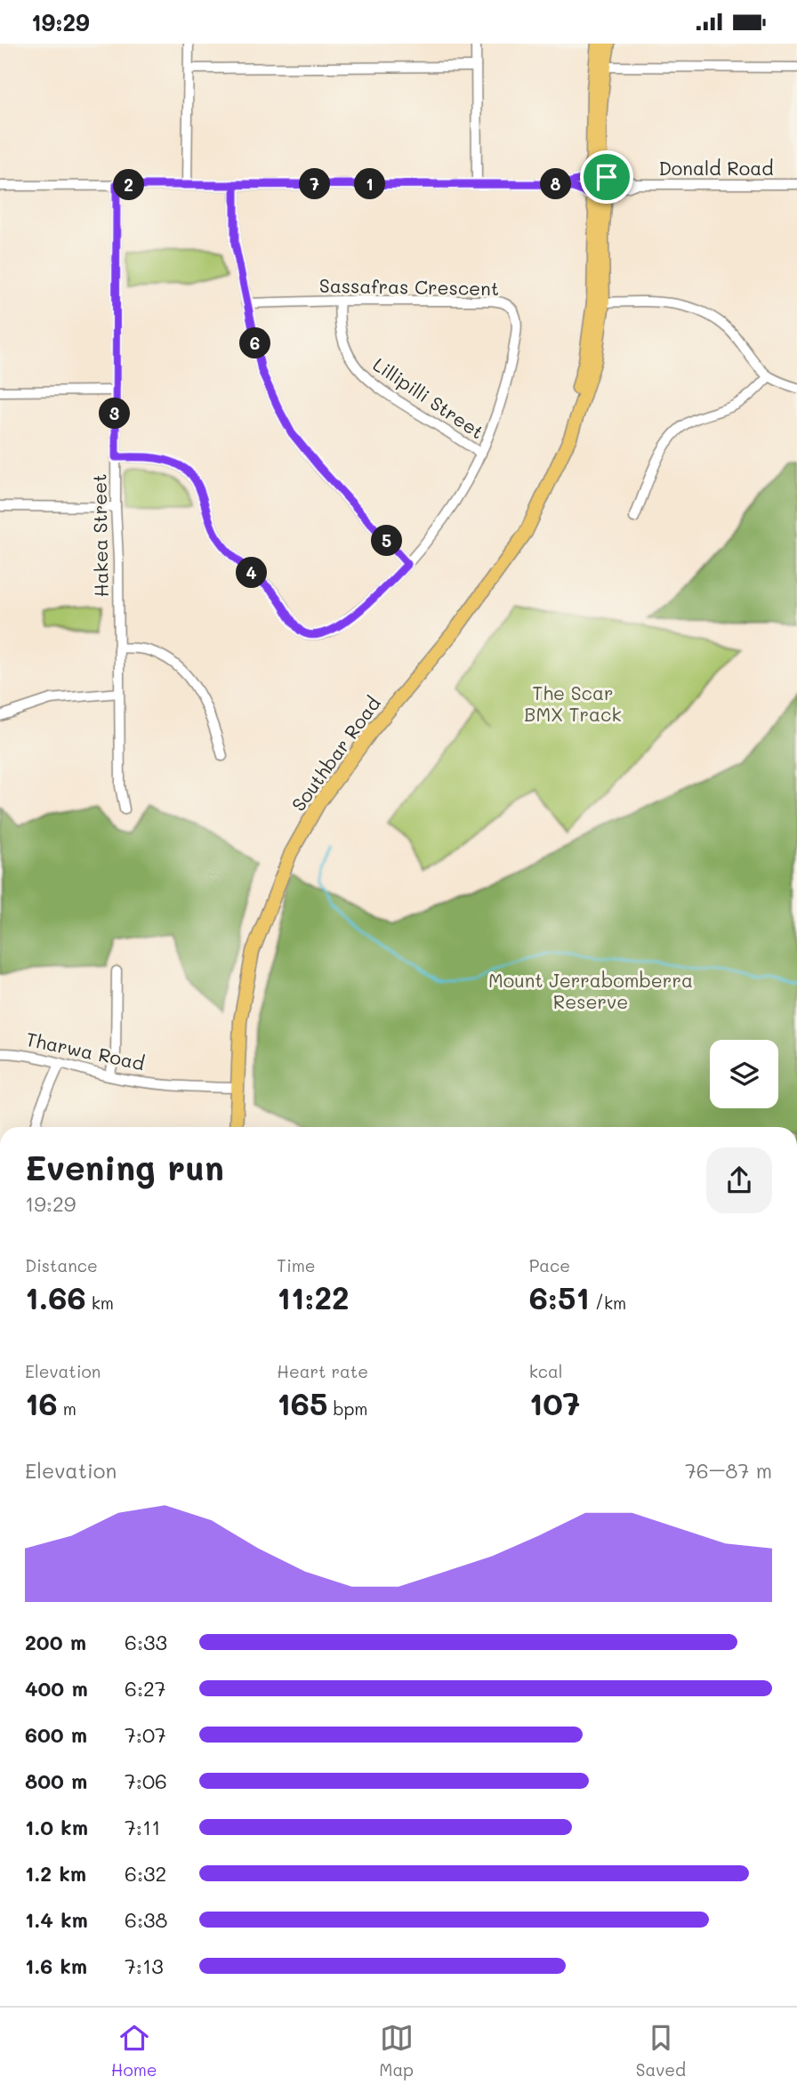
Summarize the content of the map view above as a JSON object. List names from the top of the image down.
{
  "streets": {
    "main road": ["Southbar Road"],
    "street": [
      "Donald Road",
      "Sassafras Crescent",
      "Lillipilli Street",
      "Hakea Street",
      "Tharwa Road"
    ]
  },
  "crossings": [
    ["Donald Road", "Southbar Road"],
    ["Sassafras Crescent", "Lillipilli Street"],
    ["Sassafras Crescent", "Hakea Street"],
    ["Southbar Road", "Tharwa Road"]
  ],
  "parks": ["The Scar BMX Track", "Mount Jerrabomberra Reserve"],
  "page": {
    "status": "19:29",
    "pins": [
      "1",
      "7",
      "8",
      "2",
      "6",
      "3",
      "5",
      "4"
    ],
    "heading": ["Evening run", "19:29"],
    "stats": [
      ["Distance", "1.66 km"],
      ["Time", "11:22"],
      ["Pace", "6:51 /km"],
      ["Elevation", "16 m"],
      ["Heart rate", "165 bpm"],
      ["kcal", "107"]
    ],
    "chart": ["Elevation", "76–87 m"],
    "list": [
      {
        "name": "200 m",
        "note": "6:33"
      },
      {
        "name": "400 m",
        "note": "6:27"
      },
      {
        "name": "600 m",
        "note": "7:07"
      },
      {
        "name": "800 m",
        "note": "7:06"
      },
      {
        "name": "1.0 km",
        "note": "7:11"
      },
      {
        "name": "1.2 km",
        "note": "6:32"
      },
      {
        "name": "1.4 km",
        "note": "6:38"
      },
      {
        "name": "1.6 km",
        "note": "7:13"
      }
    ],
    "tabs": ["Home", "Map", "Saved"]
  }
}
